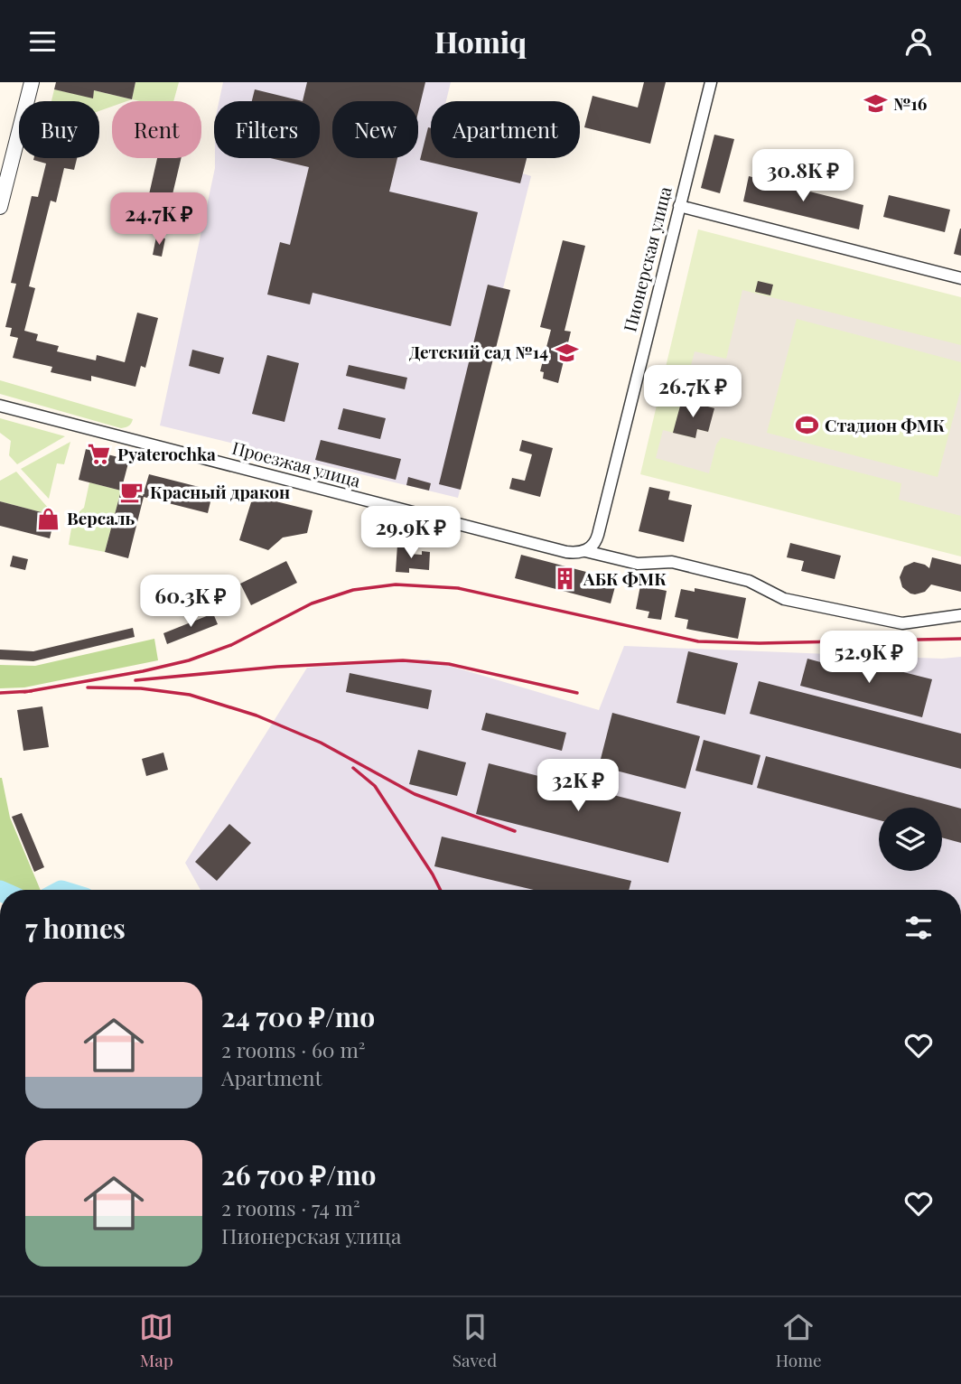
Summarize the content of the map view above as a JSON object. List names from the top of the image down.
{
  "streets": {
    "street": ["Пионерская улица", "Проезжая улица"]
  },
  "crossings": [
    ["Пионерская улица", "Проезжая улица"]
  ],
  "places": {
    "school or university": ["№16", "Детский сад №14"],
    "sports": ["Стадион ФМК"],
    "supermarket": ["Pyaterochka"],
    "cafe": ["Красный дракон"],
    "shop": ["Версаль"],
    "building": ["АБК ФМК"]
  },
  "page": {
    "header": "Homiq",
    "chip": [
      "Buy",
      "Rent",
      "Filters",
      "New",
      "Apartment"
    ],
    "price": [
      "30.8K ₽",
      "24.7K ₽",
      "26.7K ₽",
      "29.9K ₽",
      "60.3K ₽",
      "52.9K ₽",
      "32K ₽"
    ],
    "heading": "7 homes",
    "list": [
      {
        "name": "24 700 ₽/mo",
        "note": "2 rooms · 60 m² · Apartment"
      },
      {
        "name": "26 700 ₽/mo",
        "note": "2 rooms · 74 m² · Пионерская улица"
      }
    ],
    "tabs": ["Map", "Saved", "Home"]
  }
}
